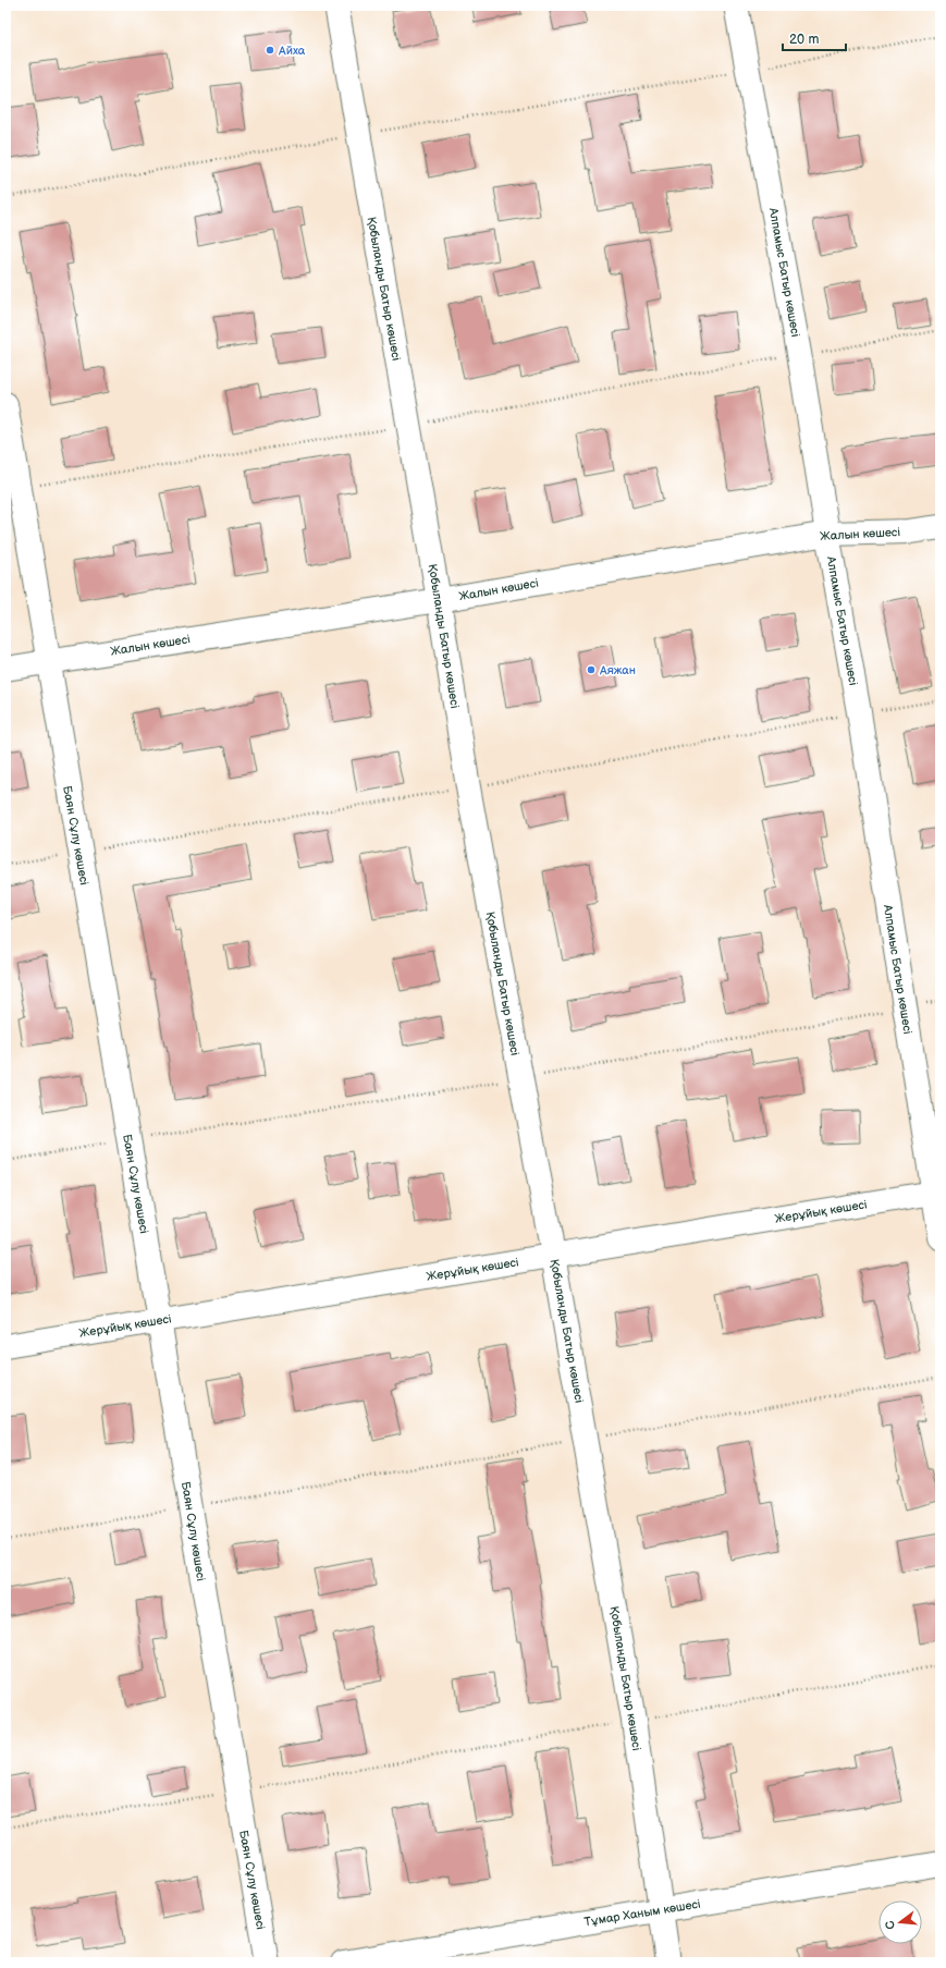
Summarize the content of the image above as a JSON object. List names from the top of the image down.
{
  "streets": {
    "street": [
      "Алпамыс Батыр көшесі",
      "Қобыланды Батыр көшесі",
      "Жалын көшесі",
      "Баян Сұлу көшесі",
      "Жерұйық көшесі",
      "Тұмар Ханым көшесі"
    ]
  },
  "crossings": [
    ["Алпамыс Батыр көшесі", "Жалын көшесі"],
    ["Алпамыс Батыр көшесі", "Жерұйық көшесі"],
    ["Қобыланды Батыр көшесі", "Жалын көшесі"],
    ["Қобыланды Батыр көшесі", "Жерұйық көшесі"],
    ["Қобыланды Батыр көшесі", "Тұмар Ханым көшесі"],
    ["Жалын көшесі", "Баян Сұлу көшесі"],
    ["Баян Сұлу көшесі", "Жерұйық көшесі"]
  ],
  "places": ["Айха", "Аяжан"],
  "scale_bar": "20 m",
  "north": "left"
}
